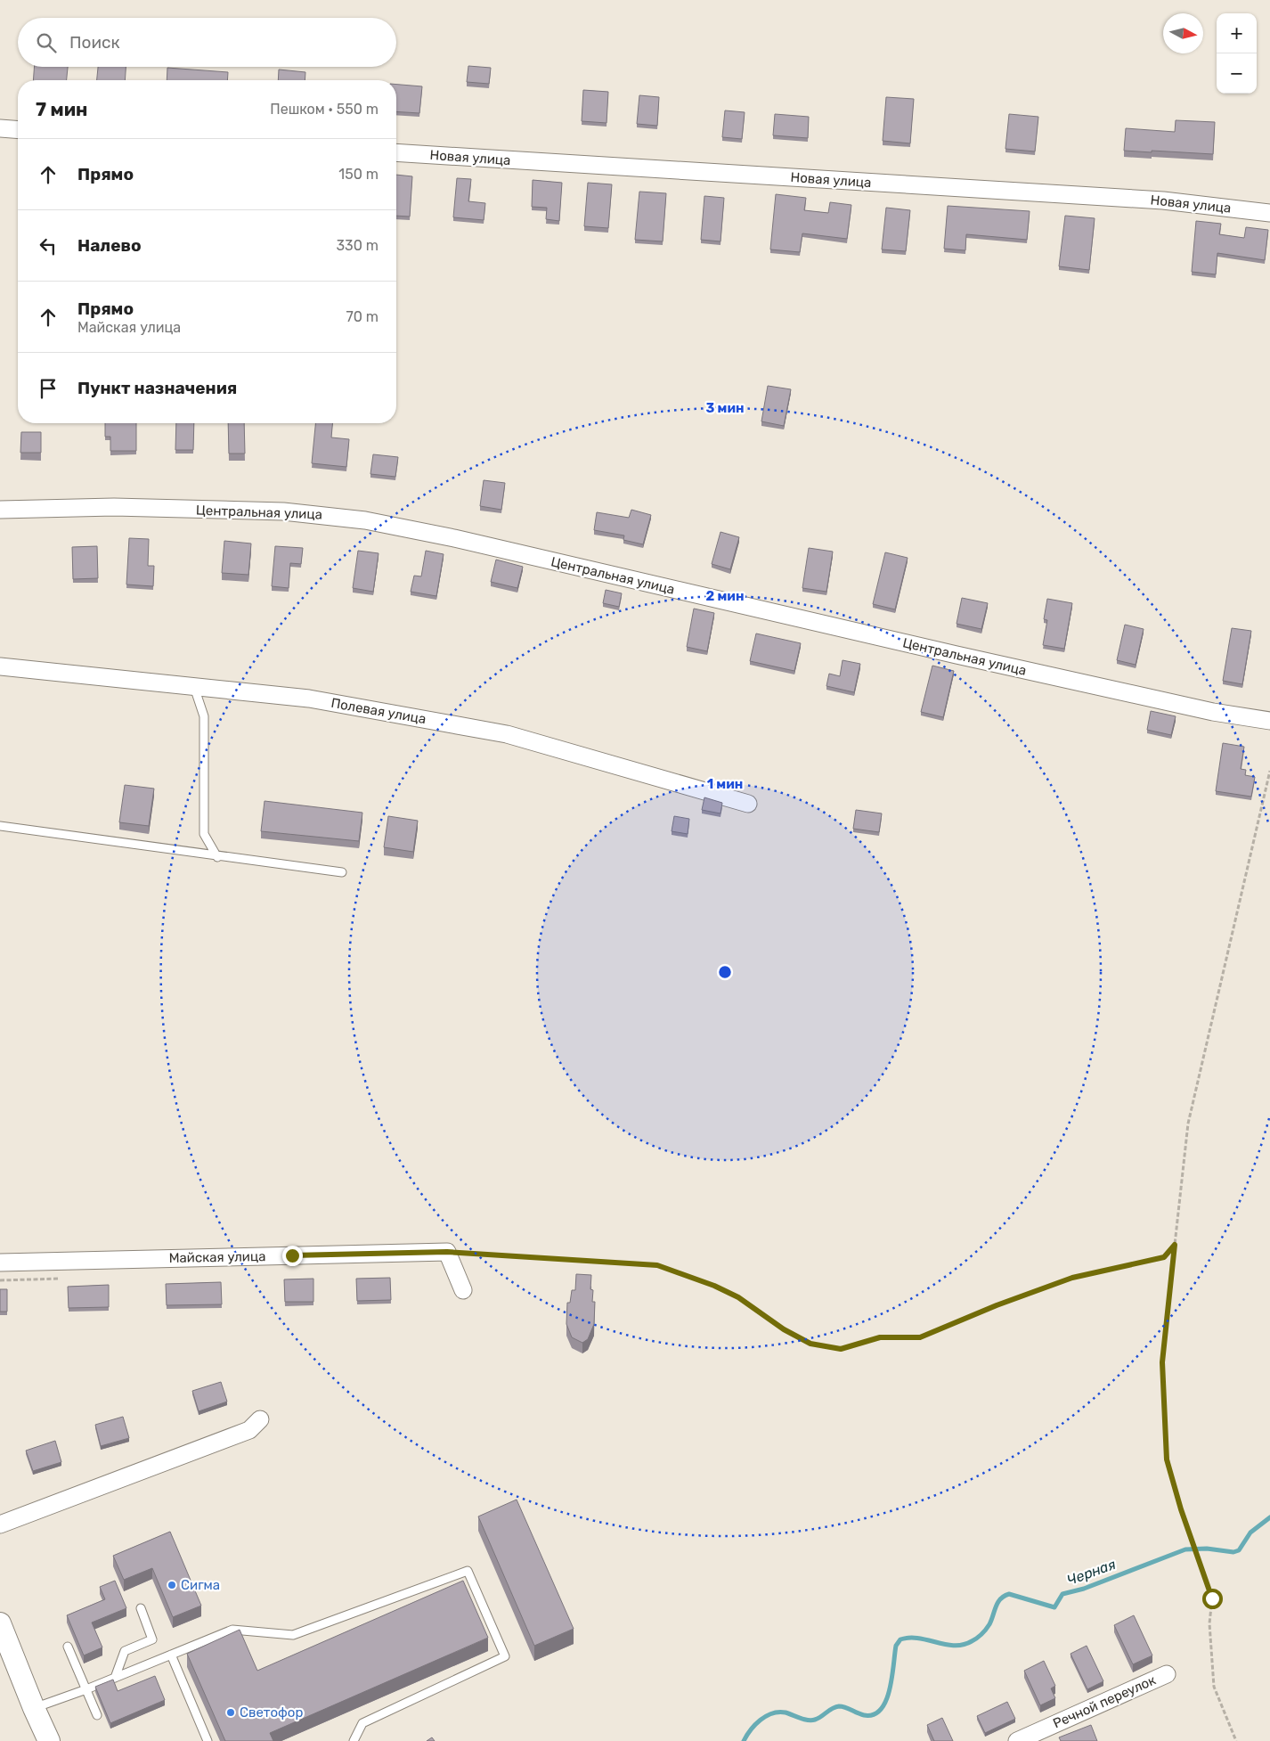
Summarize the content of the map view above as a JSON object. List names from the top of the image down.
{
  "streets": {
    "street": [
      "Новая улица",
      "Центральная улица",
      "Полевая улица",
      "Майская улица",
      "Речной переулок"
    ]
  },
  "water": ["Черная"],
  "places": ["Сигма", "Светофор"],
  "north": "right",
  "page": {
    "map_buttons": ["+", "−"],
    "search": "Поиск",
    "heading": ["7 мин", "Пешком · 550 m"],
    "list": [
      ["Прямо", "150 m"],
      ["Налево", "330 m"],
      ["Прямо", "Майская улица", "70 m"],
      "Пункт назначения"
    ]
  },
  "rings": ["3 мин", "2 мин", "1 мин"]
}
